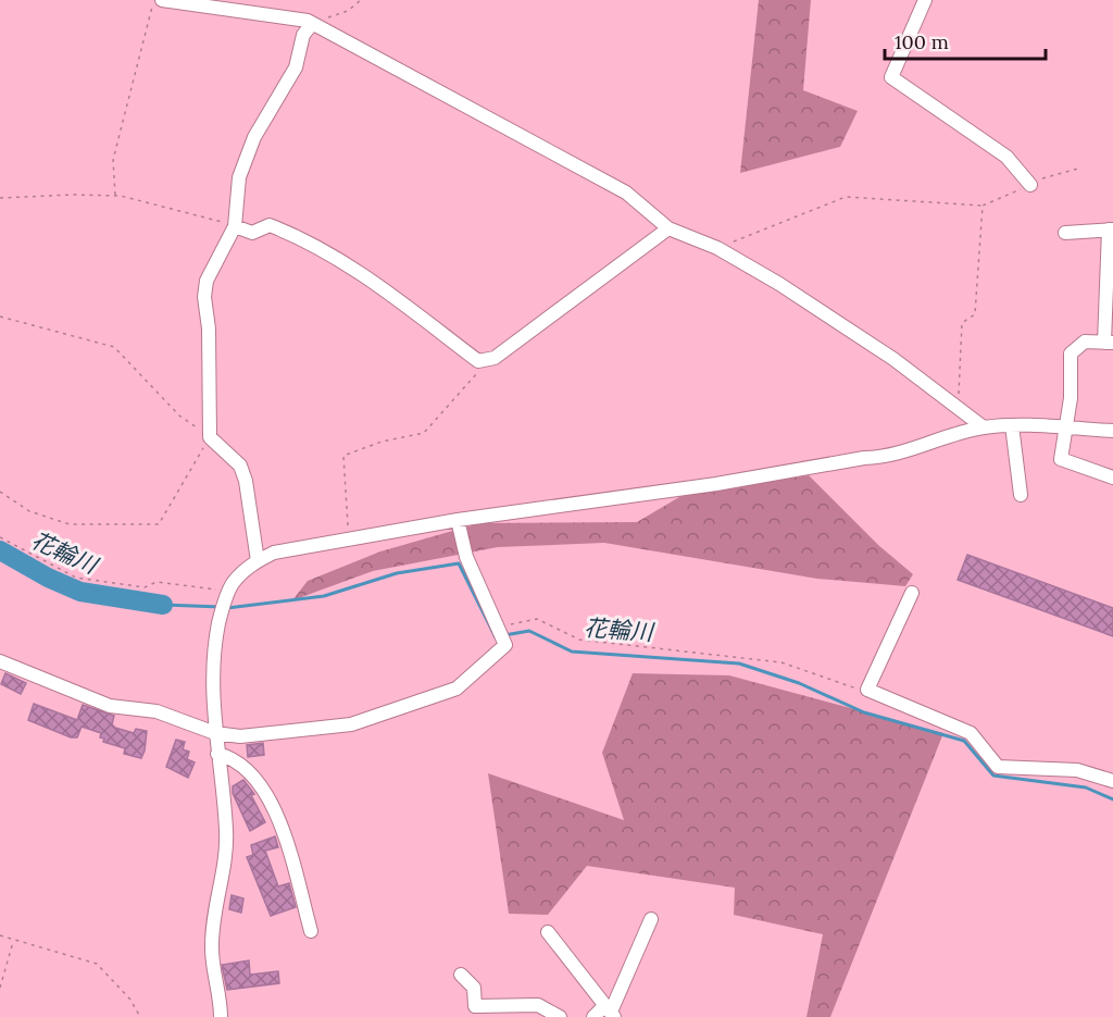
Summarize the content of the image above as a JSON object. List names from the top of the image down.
{
  "water": ["花輪川"],
  "scale_bar": "100 m"
}
